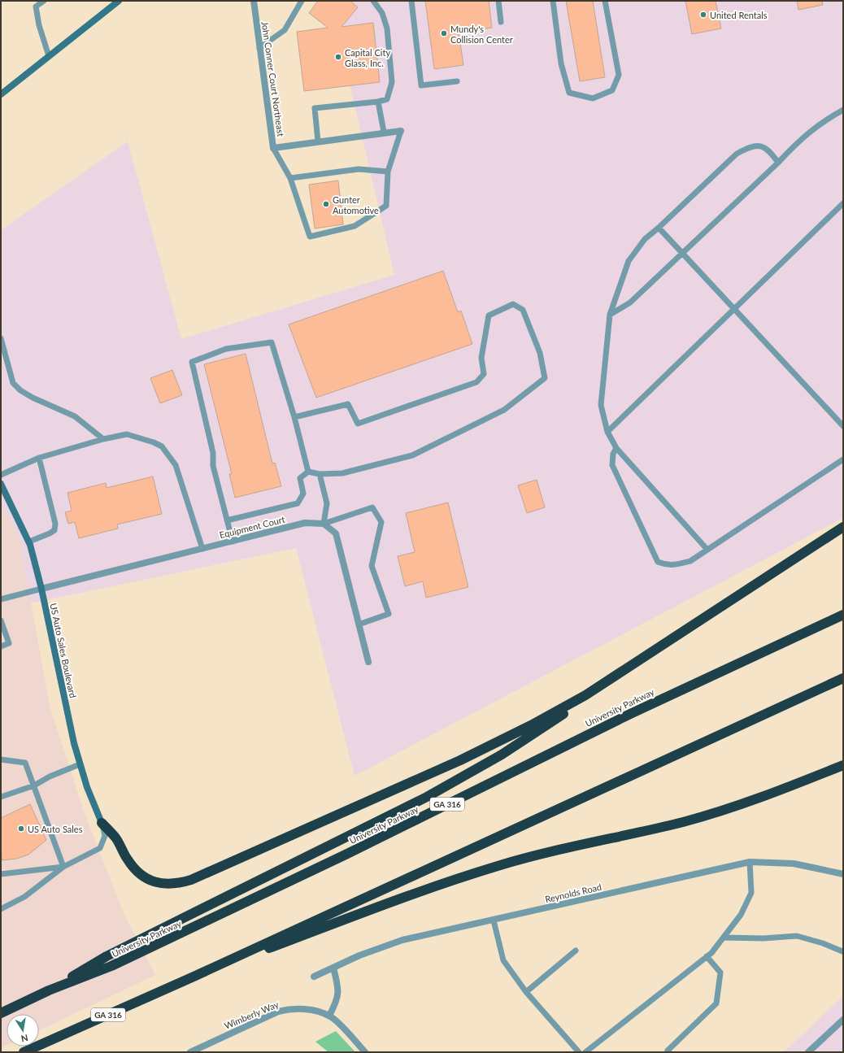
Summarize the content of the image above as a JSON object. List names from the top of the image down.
{
  "streets": {
    "highway": ["University Parkway", "GA 316"],
    "street": [
      "John Conner Court Northeast",
      "Equipment Court",
      "US Auto Sales Boulevard",
      "Reynolds Road",
      "Wimberly Way"
    ]
  },
  "crossings": [
    ["Equipment Court", "US Auto Sales Boulevard"]
  ],
  "places": [
    "United Rentals",
    "Mundy's Collision Center",
    "Capital City Glass, Inc.",
    "Gunter Automotive",
    "US Auto Sales"
  ],
  "north": "bottom"
}
